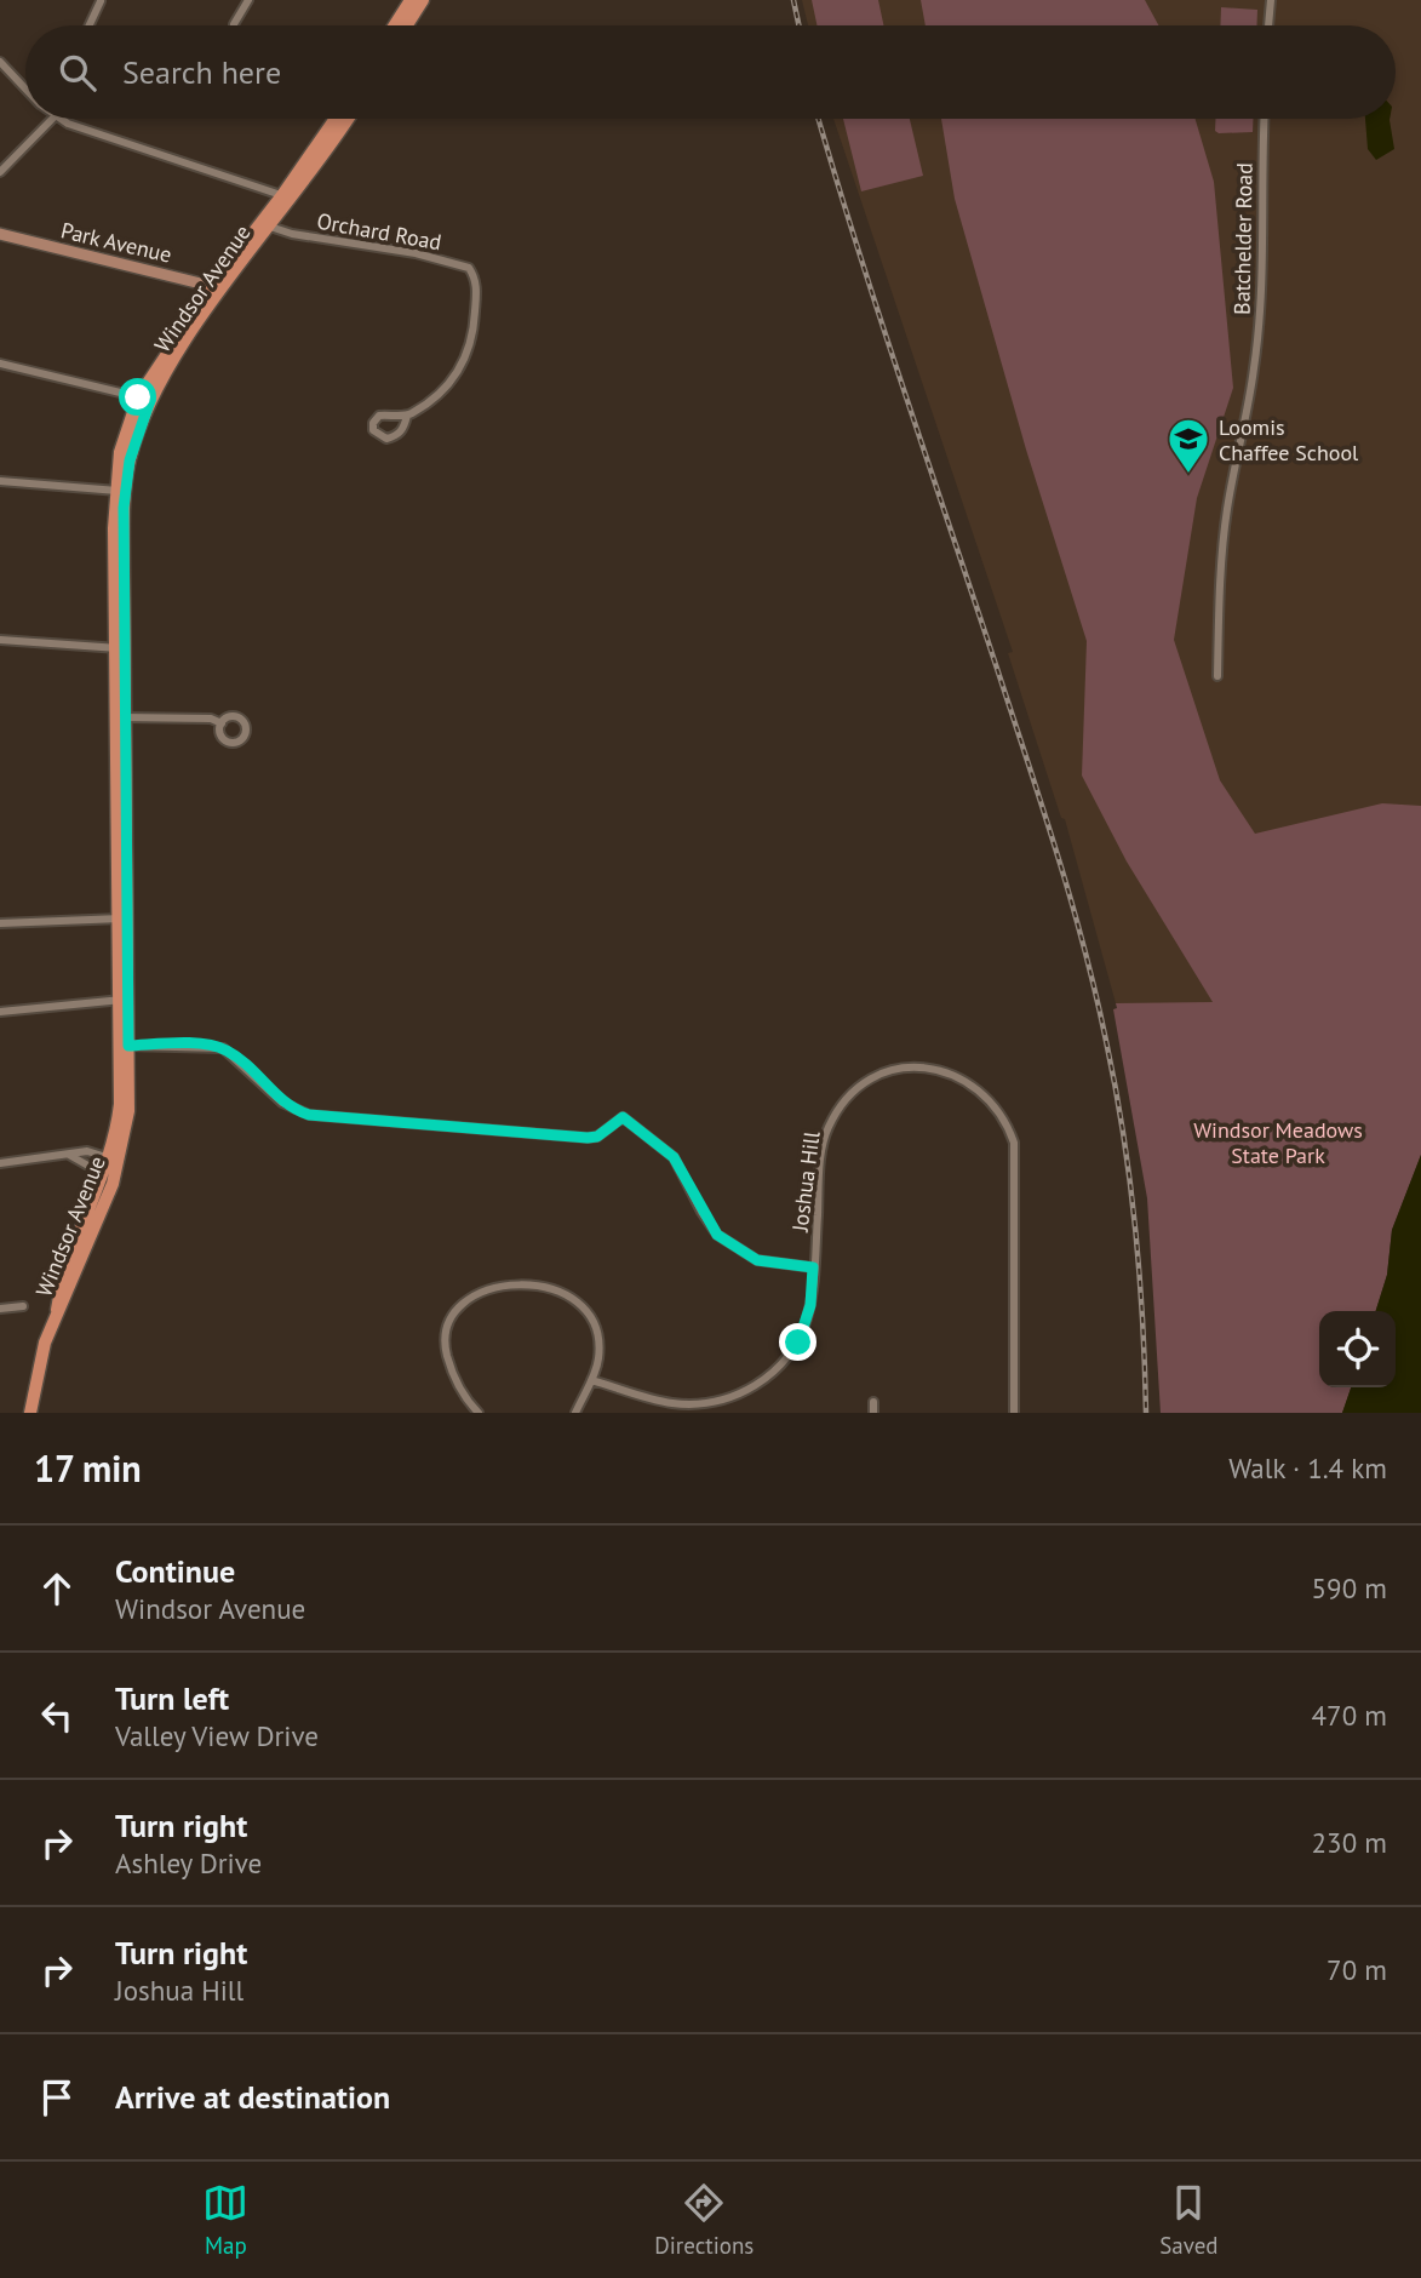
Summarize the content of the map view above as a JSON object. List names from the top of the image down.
{
  "streets": {
    "main road": ["Park Avenue", "Windsor Avenue"],
    "street": ["Orchard Road", "Batchelder Road", "Joshua Hill"]
  },
  "crossings": [
    ["Orchard Road", "Windsor Avenue"],
    ["Park Avenue", "Windsor Avenue"]
  ],
  "parks": ["Windsor Meadows State Park"],
  "places": {
    "school or university": ["Loomis Chaffee School"]
  },
  "page": {
    "search": "Search here",
    "heading": ["17 min", "Walk · 1.4 km"],
    "list": [
      ["Continue", "Windsor Avenue", "590 m"],
      ["Turn left", "Valley View Drive", "470 m"],
      ["Turn right", "Ashley Drive", "230 m"],
      ["Turn right", "Joshua Hill", "70 m"],
      "Arrive at destination"
    ],
    "nav": ["Map", "Directions", "Saved"]
  }
}
